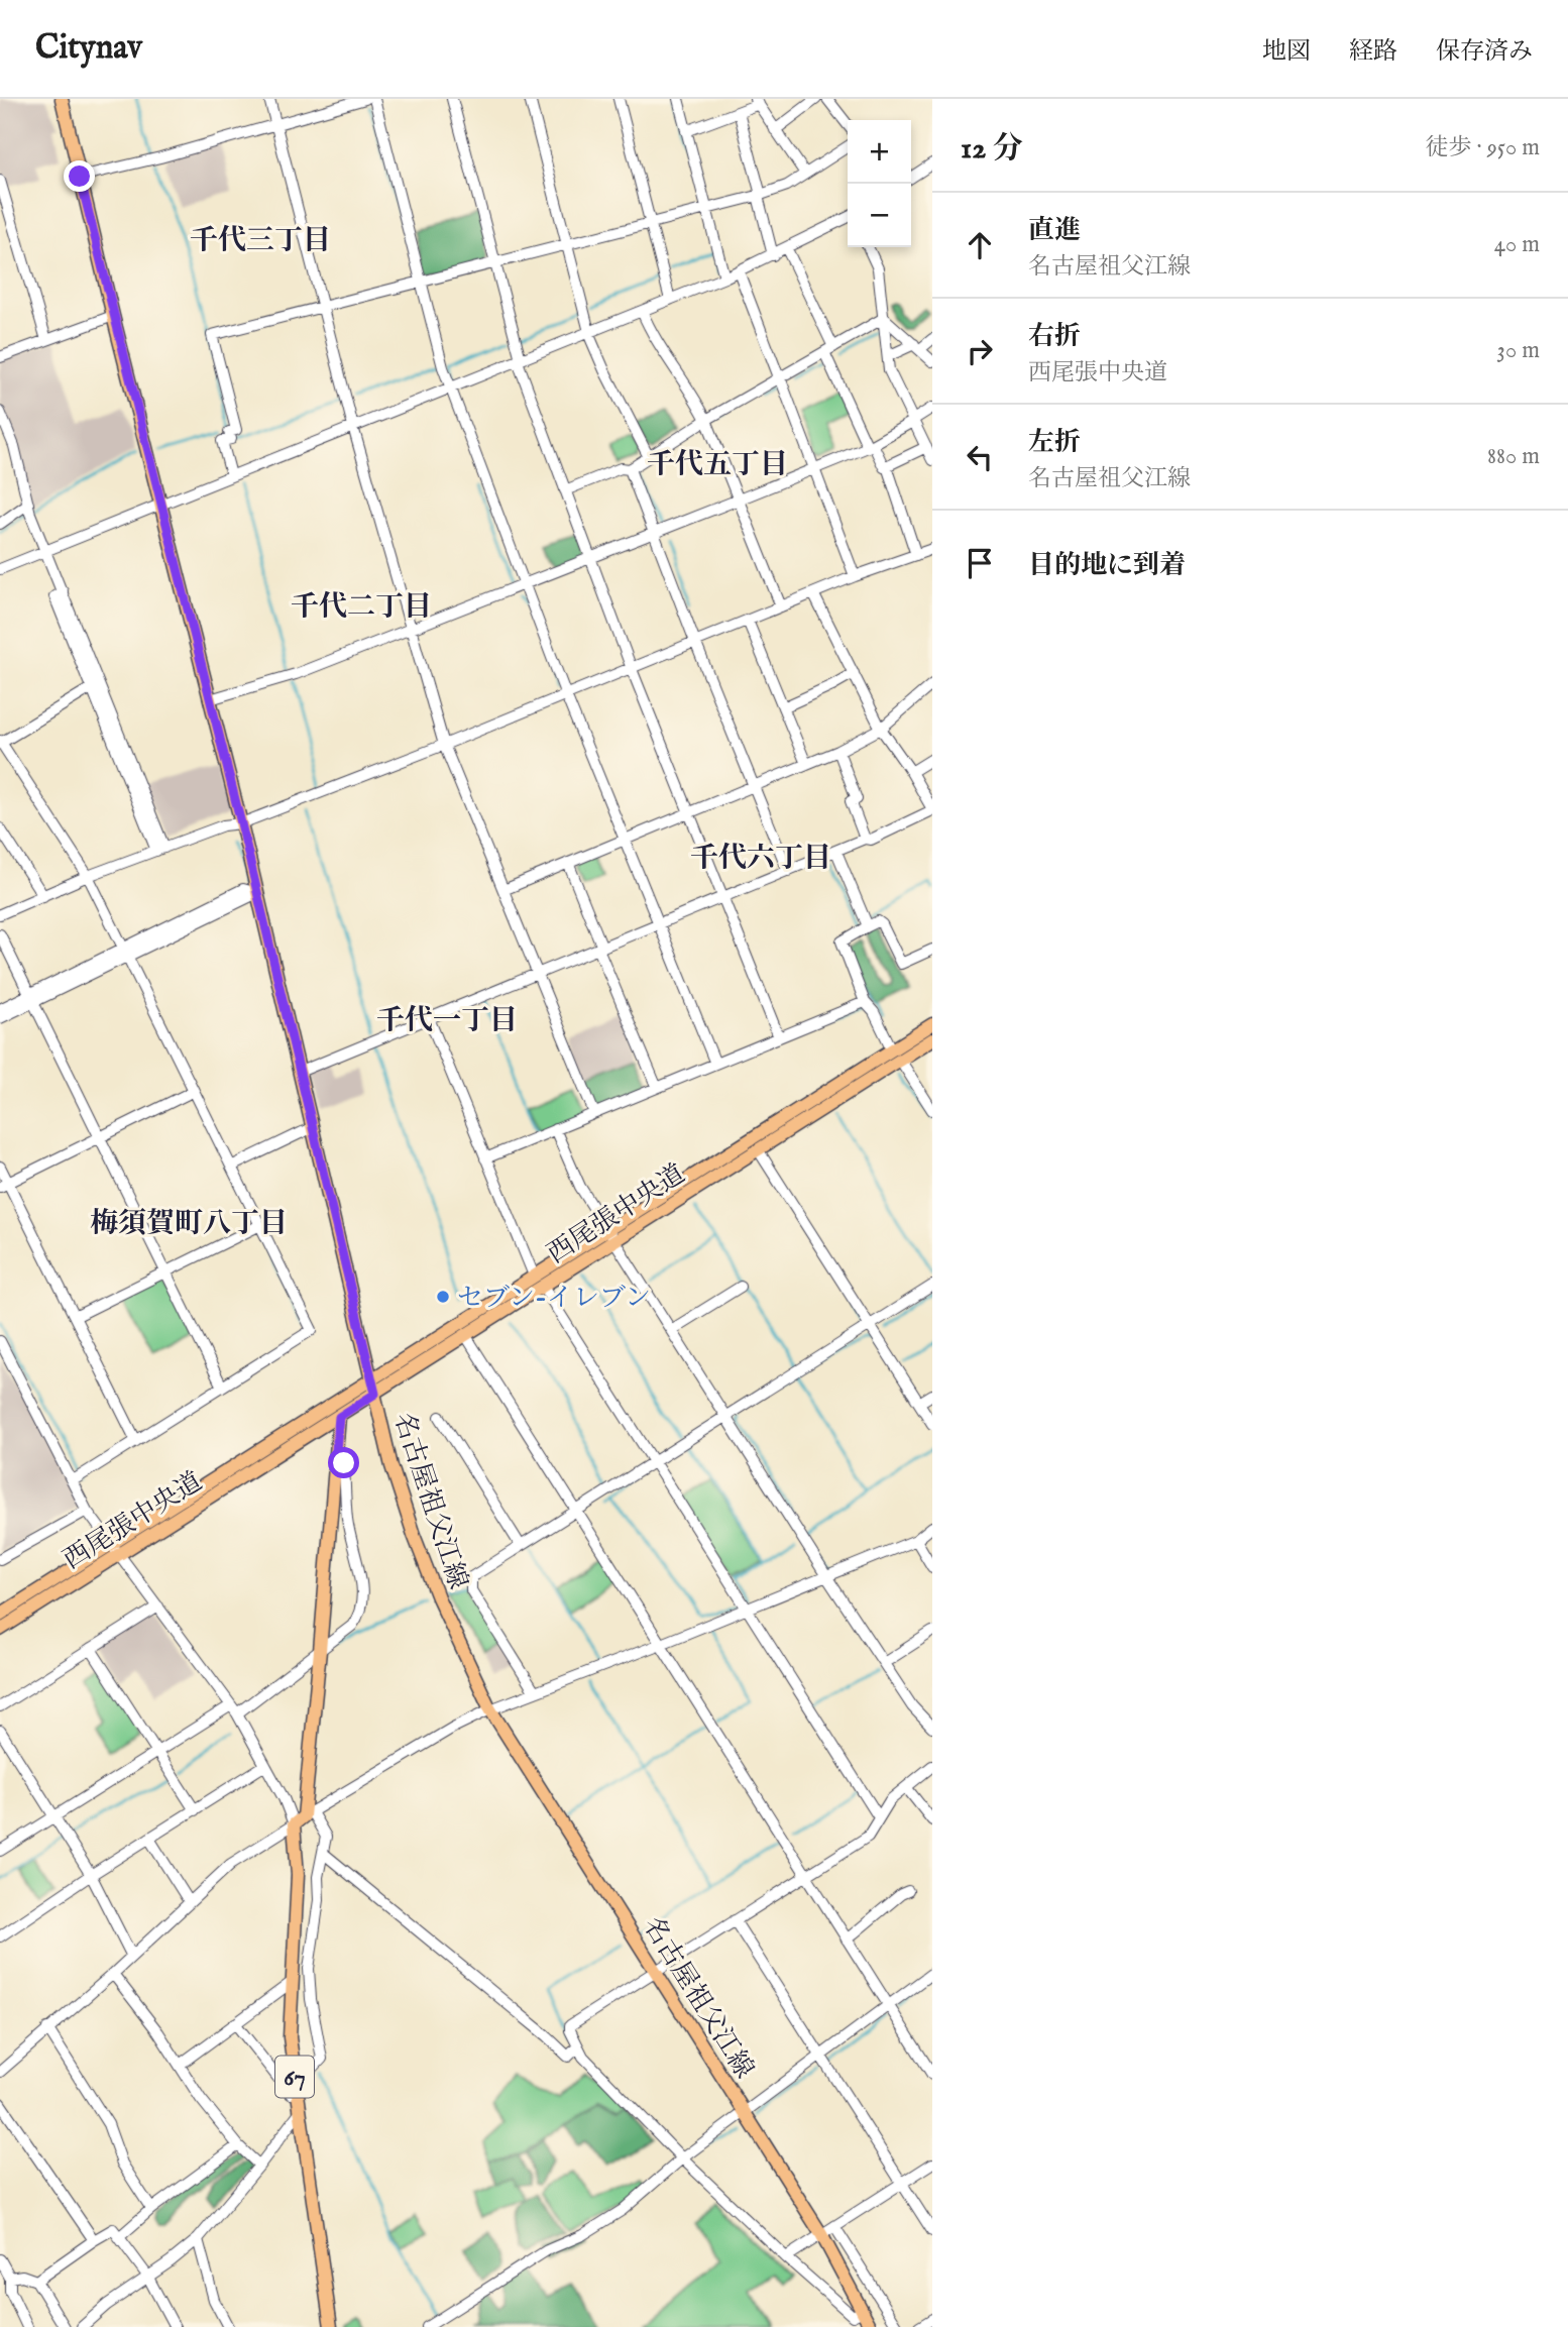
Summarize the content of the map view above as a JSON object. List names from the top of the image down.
{
  "streets": {
    "main road": ["西尾張中央道", "名古屋祖父江線", "67"]
  },
  "crossings": [
    ["西尾張中央道", "名古屋祖父江線"],
    ["西尾張中央道", "67"]
  ],
  "districts": [
    "千代三丁目",
    "千代五丁目",
    "千代二丁目",
    "千代六丁目",
    "千代一丁目",
    "梅須賀町八丁目"
  ],
  "places": ["セブン-イレブン"],
  "page": {
    "header": "Citynav",
    "nav": ["地図", "経路", "保存済み"],
    "heading": ["12 分", "徒歩 · 950 m"],
    "map_buttons": ["+", "−"],
    "list": [
      ["直進", "名古屋祖父江線", "40 m"],
      ["右折", "西尾張中央道", "30 m"],
      ["左折", "名古屋祖父江線", "880 m"],
      "目的地に到着"
    ]
  }
}
